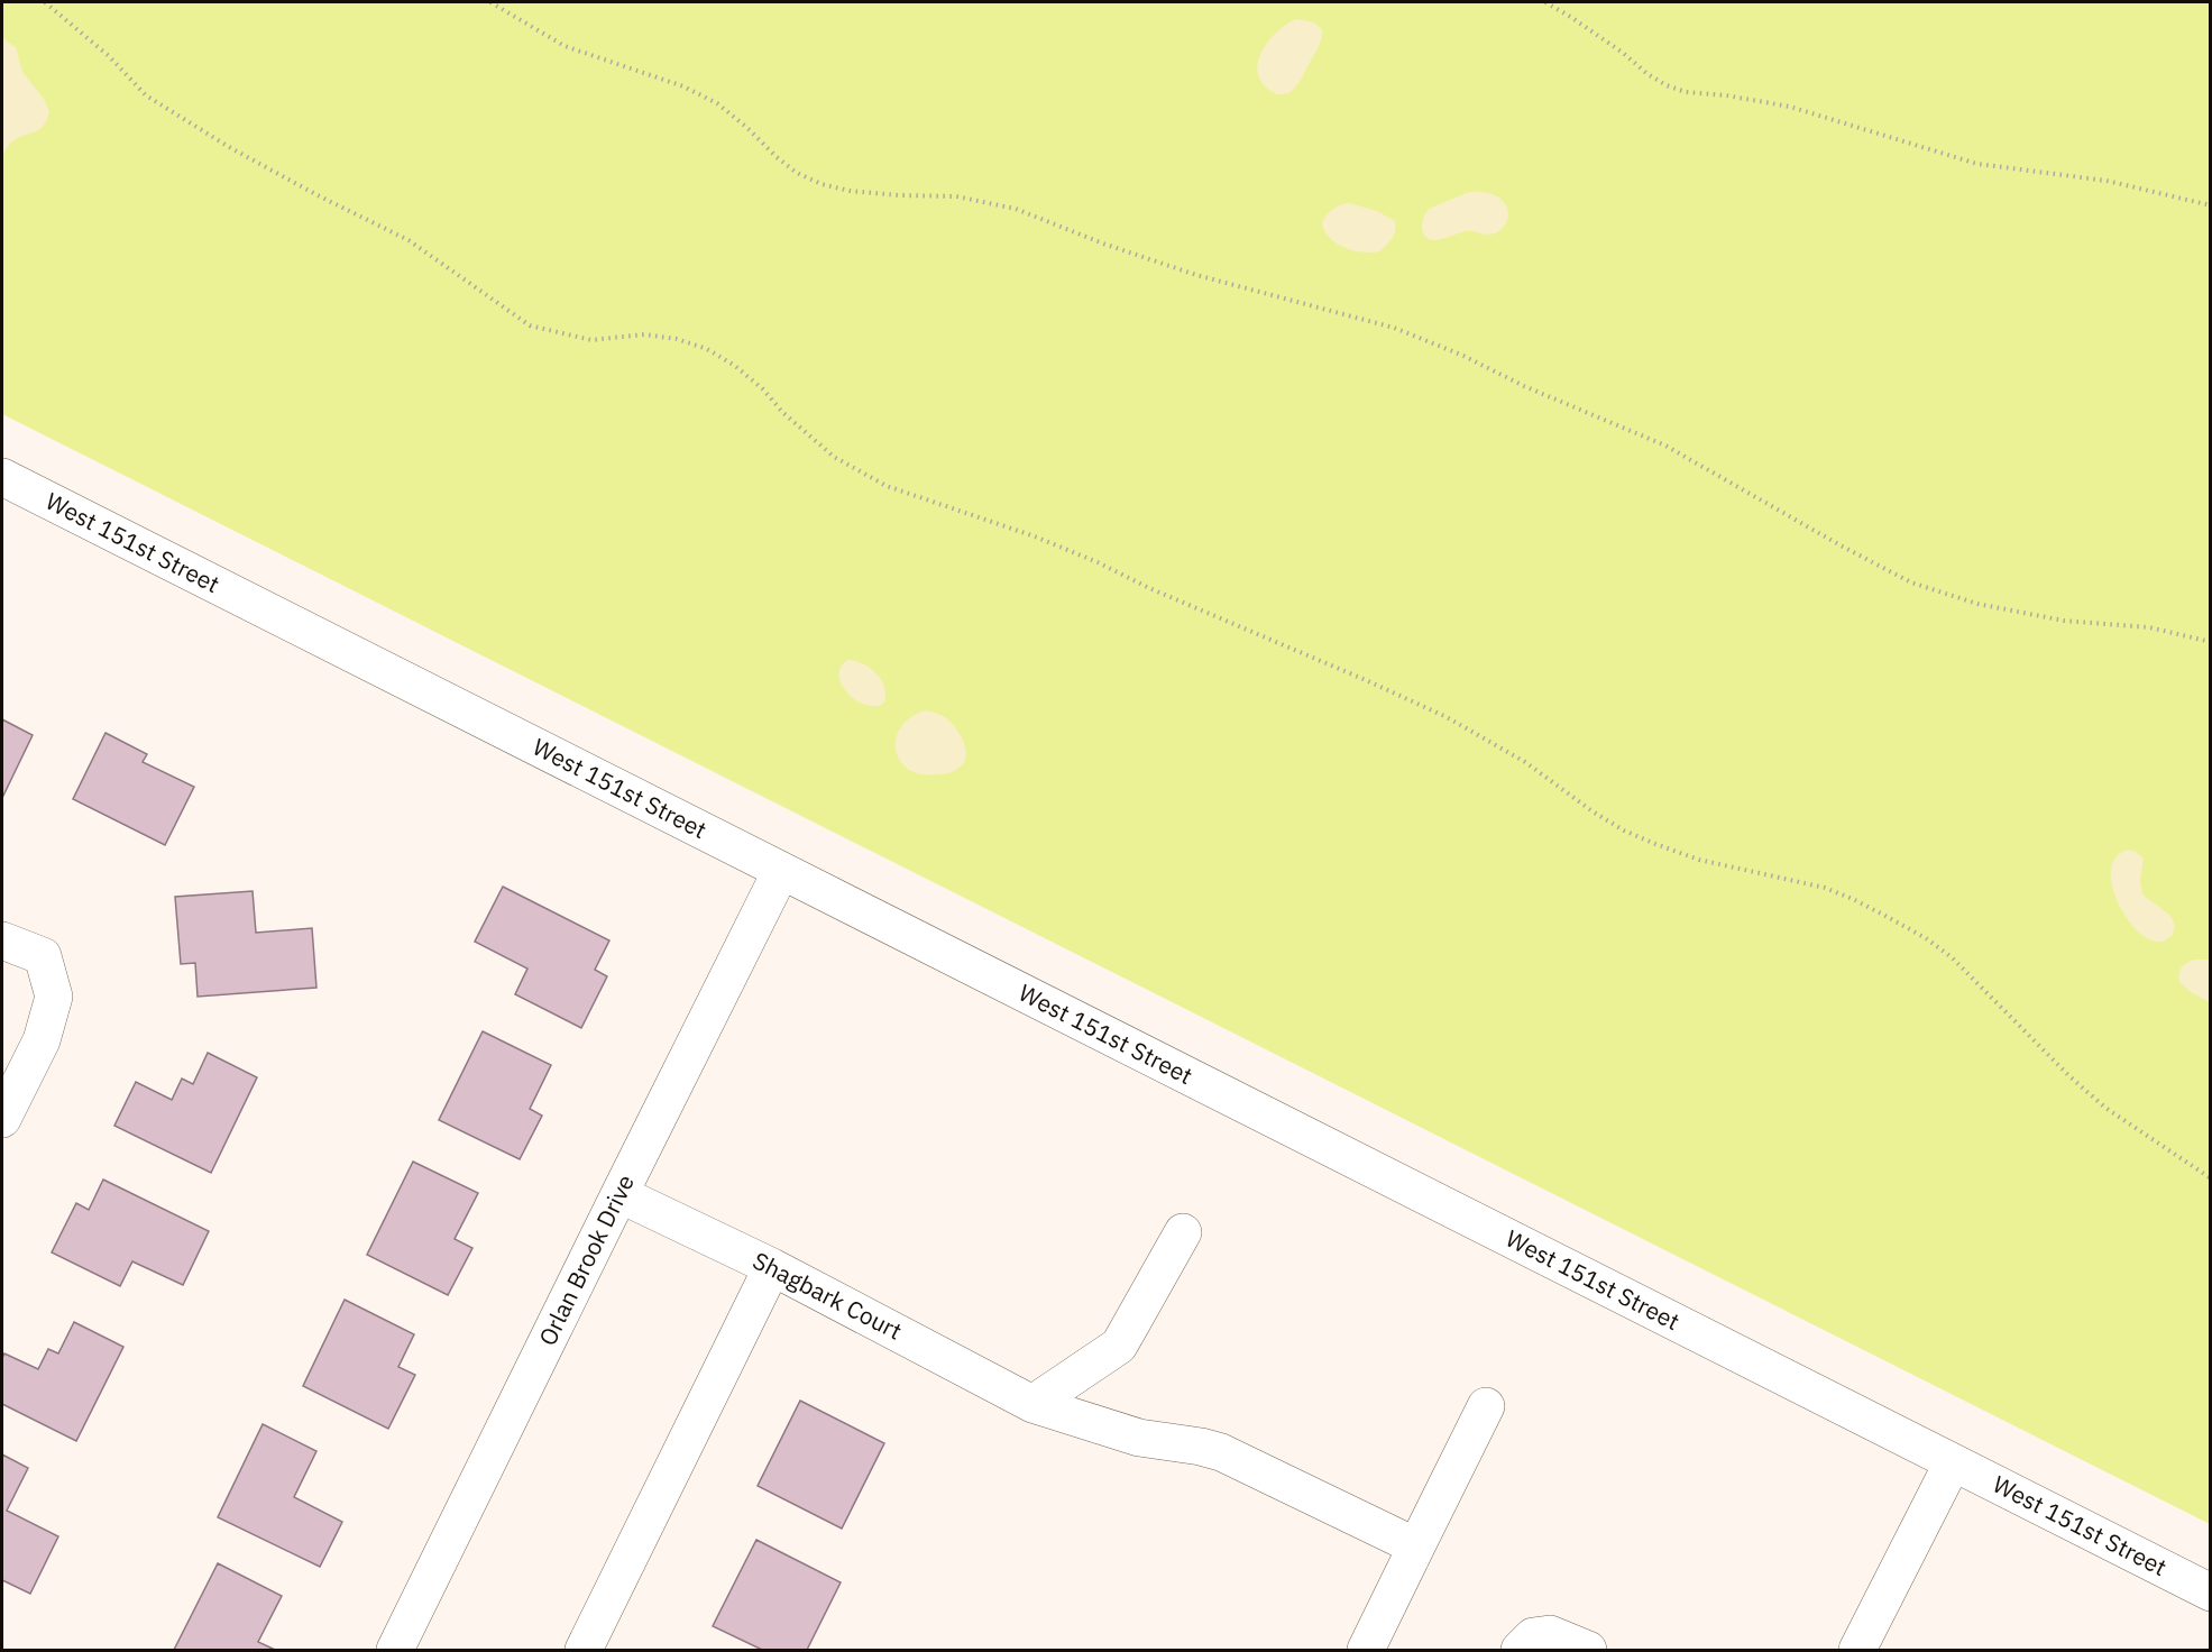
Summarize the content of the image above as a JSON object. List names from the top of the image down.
{
  "streets": {
    "street": ["West 151st Street", "Orlan Brook Drive", "Shagbark Court"]
  },
  "crossings": [
    ["West 151st Street", "Orlan Brook Drive"],
    ["Orlan Brook Drive", "Shagbark Court"]
  ]
}
